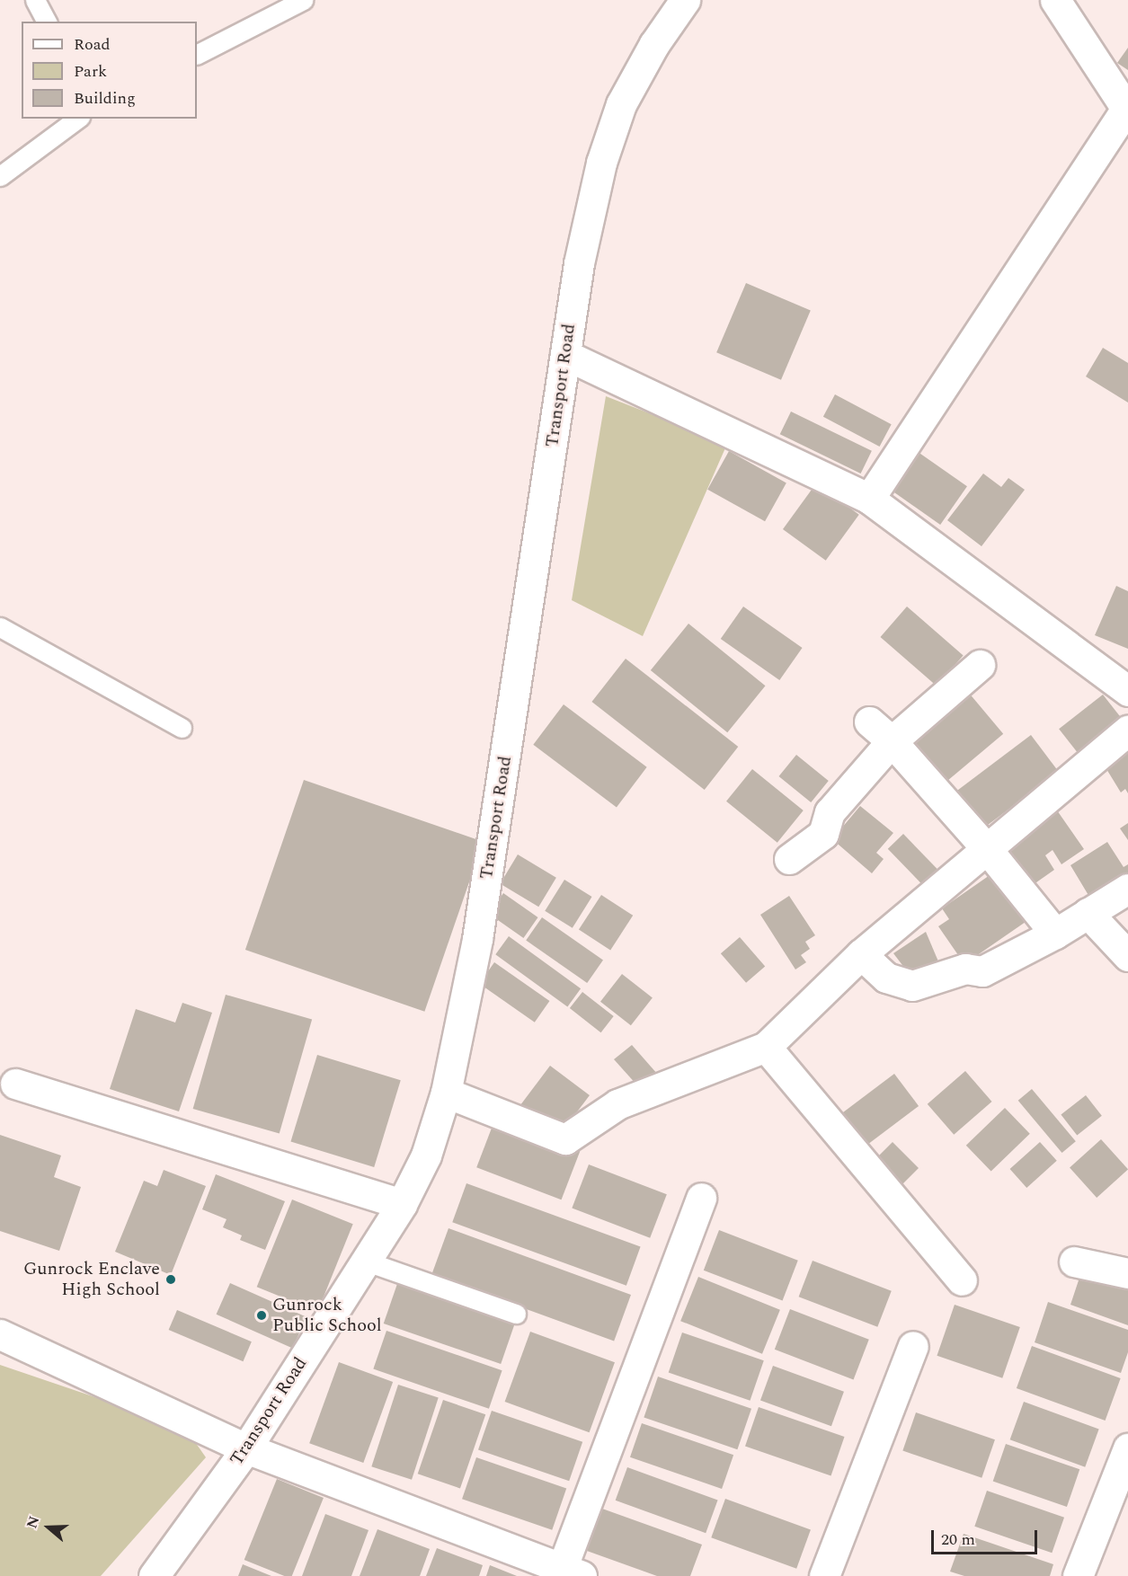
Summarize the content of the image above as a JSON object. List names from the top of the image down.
{
  "streets": {
    "street": ["Transport Road"]
  },
  "places": ["Gunrock Enclave High School", "Gunrock Public School"],
  "legend": ["Road", "Park", "Building"],
  "scale_bar": "20 m",
  "north": "left"
}
